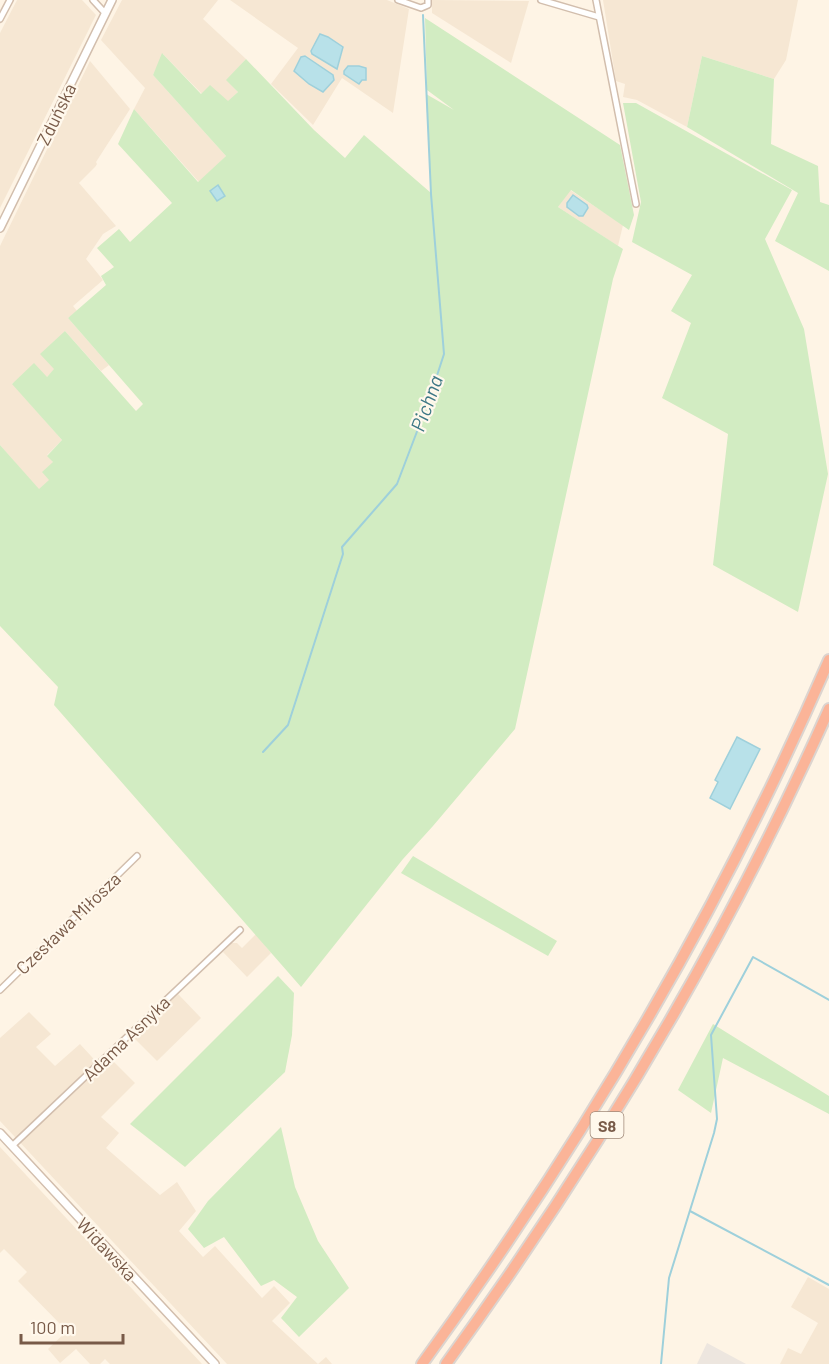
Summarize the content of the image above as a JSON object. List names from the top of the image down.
{
  "streets": {
    "highway": ["S8"],
    "street": [
      "Zduńska",
      "Czesława Miłosza",
      "Adama Asnyka",
      "Widawska"
    ]
  },
  "crossings": [
    ["Adama Asnyka", "Widawska"]
  ],
  "water": ["Pichna"],
  "scale_bar": "100 m"
}
